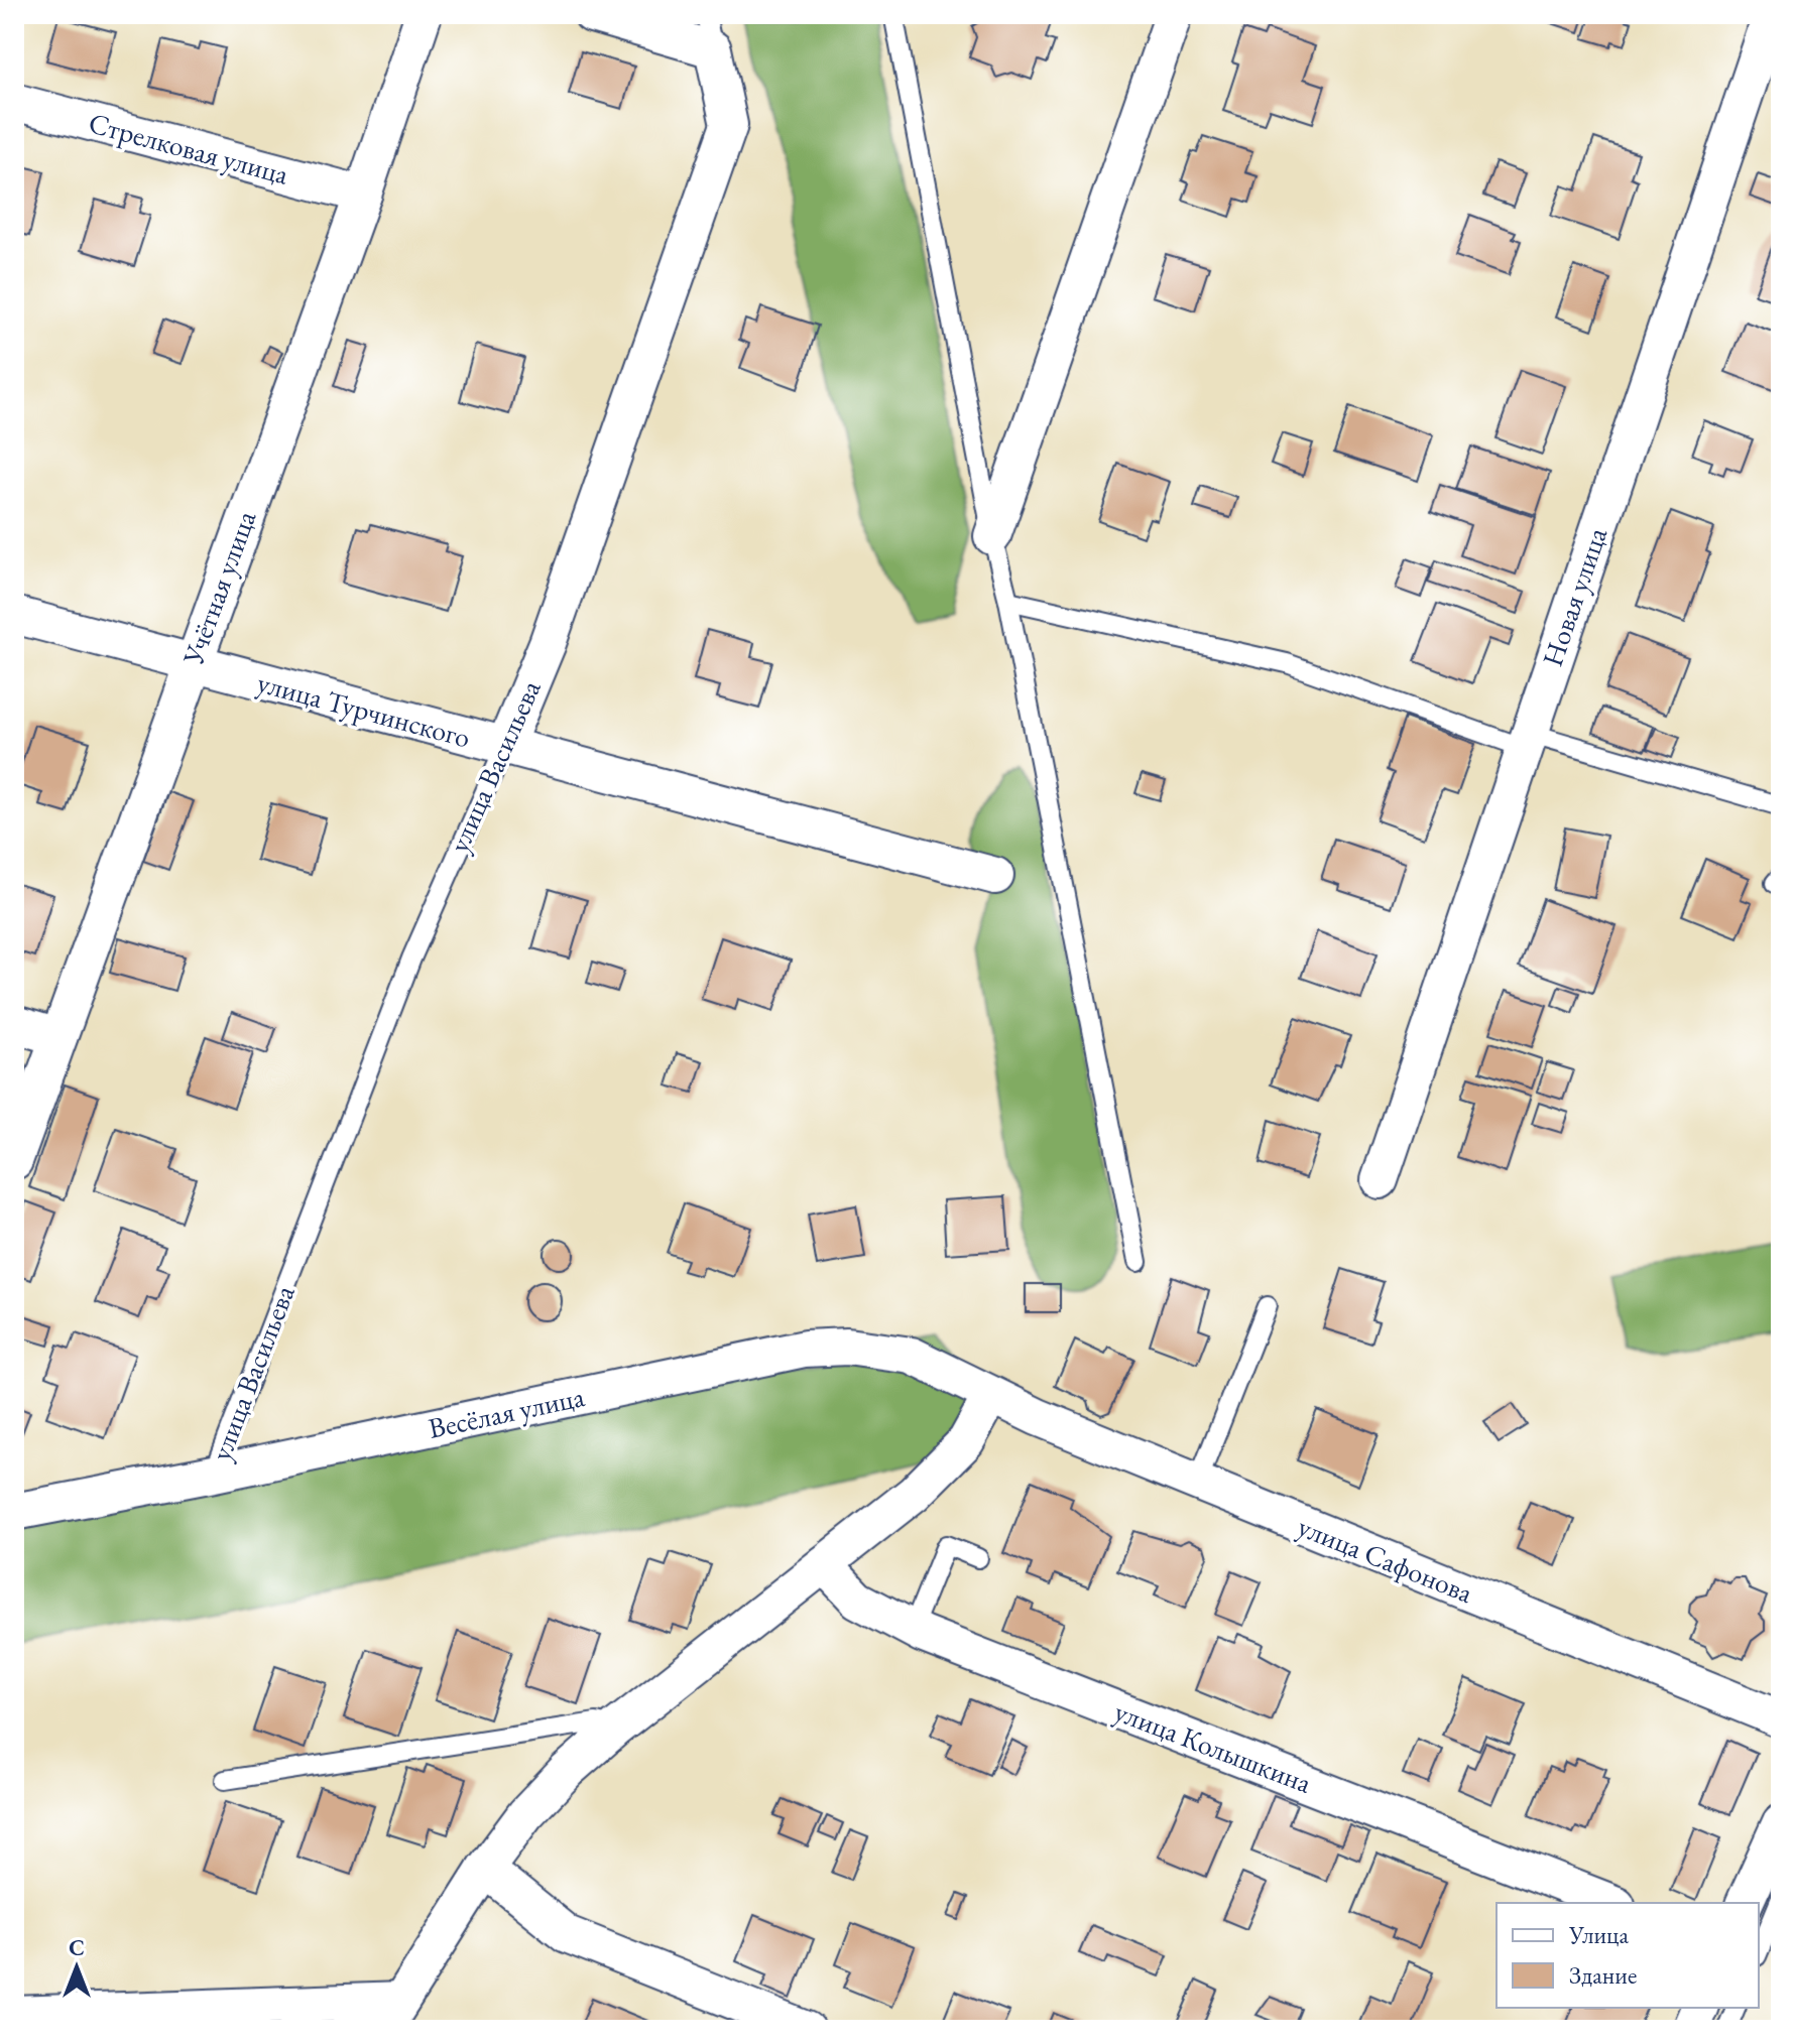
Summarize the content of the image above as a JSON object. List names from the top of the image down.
{
  "streets": {
    "street": [
      "Стрелковая улица",
      "Учётная улица",
      "Новая улица",
      "улица Турчинского",
      "улица Васильева",
      "Весёлая улица",
      "улица Сафонова",
      "улица Колышкина"
    ]
  },
  "crossings": [
    ["Стрелковая улица", "Учётная улица"],
    ["Учётная улица", "улица Турчинского"],
    ["улица Турчинского", "улица Васильева"],
    ["улица Васильева", "Весёлая улица"],
    ["Весёлая улица", "улица Сафонова"]
  ],
  "legend": ["Улица", "Здание"],
  "north": "top"
}
